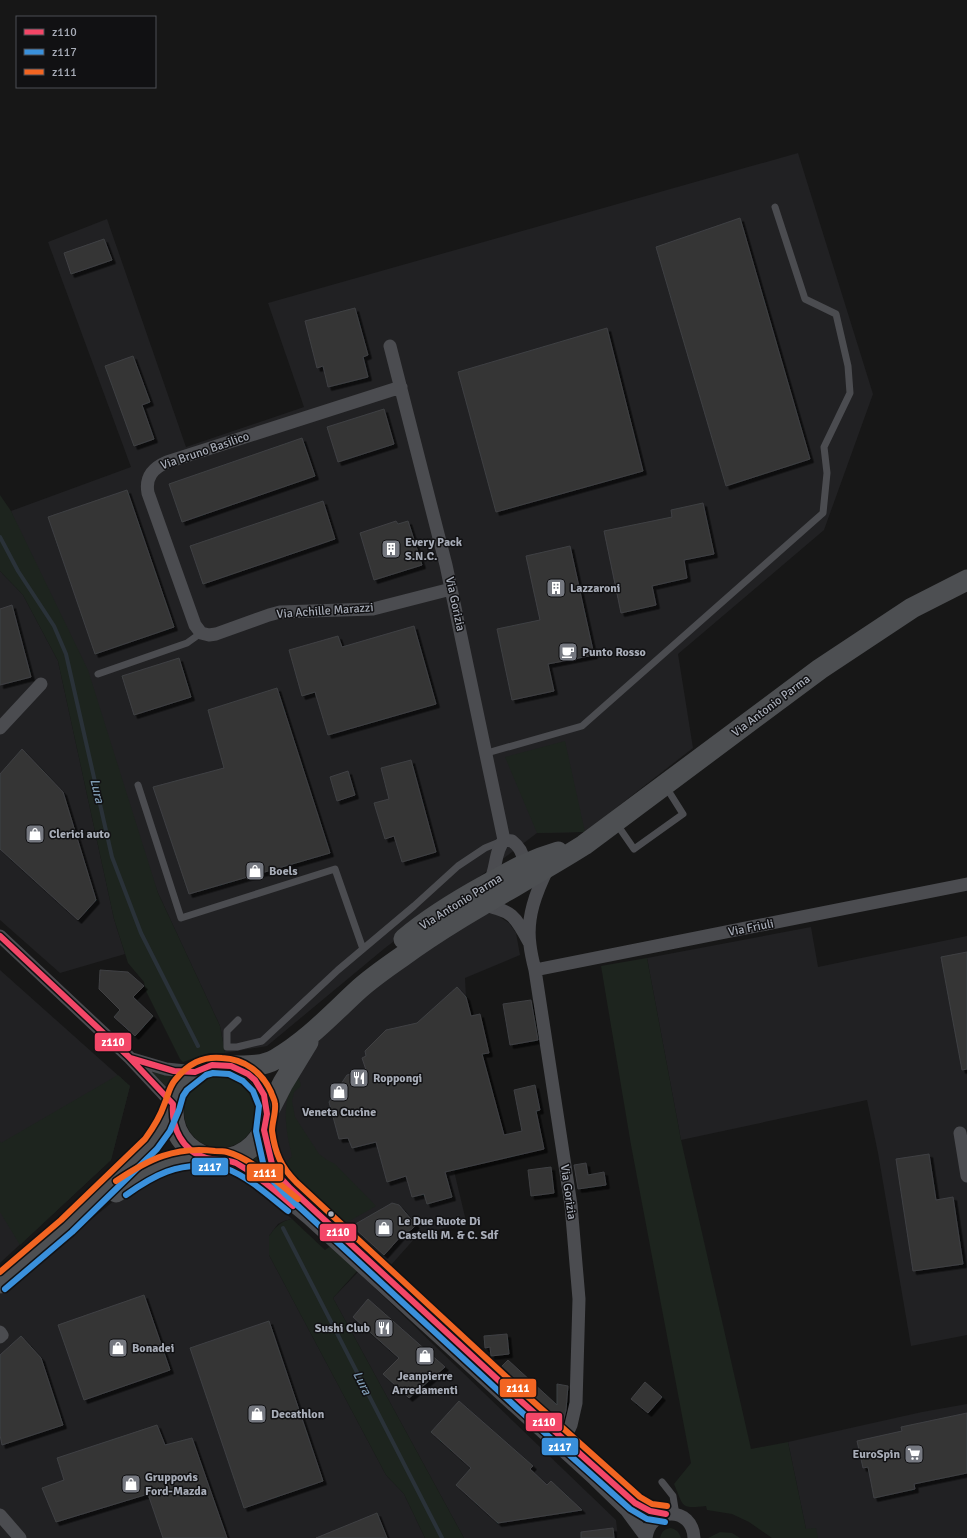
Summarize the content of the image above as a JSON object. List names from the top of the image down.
{
  "streets": {
    "main road": ["Via Antonio Parma"],
    "street": [
      "Via Bruno Basilico",
      "Via Gorizia",
      "Via Achille Marazzi",
      "Via Friuli"
    ]
  },
  "crossings": [
    ["Via Bruno Basilico", "Via Gorizia"],
    ["Via Bruno Basilico", "Via Achille Marazzi"],
    ["Via Gorizia", "Via Achille Marazzi"],
    ["Via Gorizia", "Via Antonio Parma"],
    ["Via Gorizia", "Via Friuli"]
  ],
  "water": ["Lura"],
  "places": {
    "building": ["Every Pack S.N.C.", "Lazzaroni"],
    "cafe": ["Punto Rosso"],
    "shop": [
      "Clerici auto",
      "Boels",
      "Veneta Cucine",
      "Le Due Ruote Di Castelli M. & C. Sdf",
      "Bonadei",
      "Jeanpierre Arredamenti",
      "Decathlon",
      "Gruppovis Ford-Mazda"
    ],
    "restaurant": ["Roppongi", "Sushi Club"],
    "supermarket": ["EuroSpin"]
  },
  "lines": ["transit line z110", "transit line z111", "transit line z117"],
  "legend": ["z110", "z117", "z111"]
}
